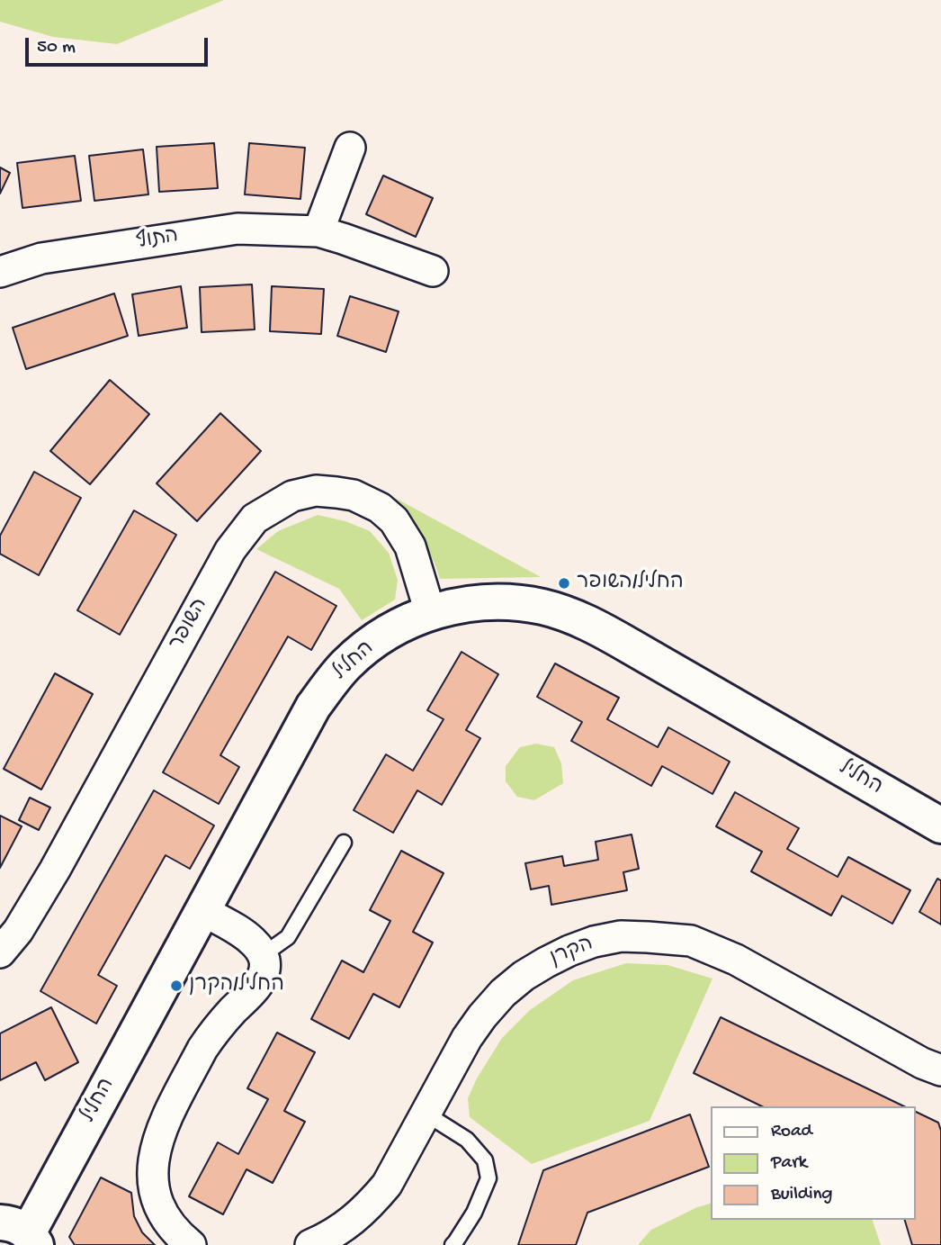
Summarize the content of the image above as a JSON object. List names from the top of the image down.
{
  "streets": {
    "street": [
      "התוף",
      "השופר",
      "החליל",
      "הקרן"
    ]
  },
  "crossings": [
    ["השופר", "החליל"]
  ],
  "places": ["החליל/השופר", "החליל/הקרן"],
  "legend": ["Road", "Park", "Building"],
  "scale_bar": "50 m"
}
